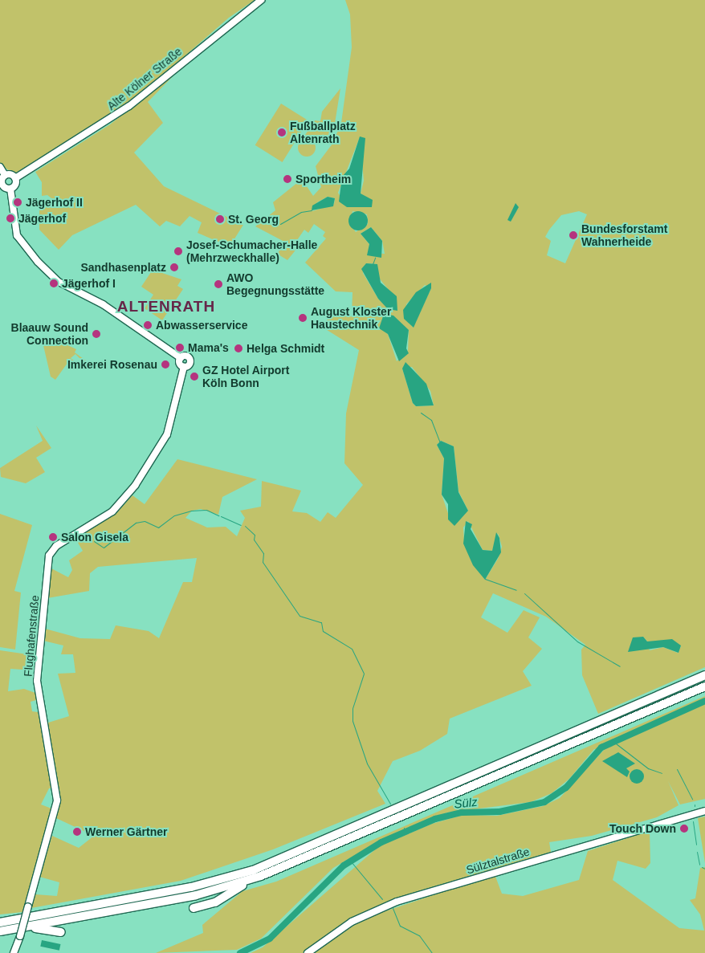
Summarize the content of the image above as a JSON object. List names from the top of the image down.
{
  "streets": {
    "main road": ["Alte Kölner Straße", "Flughafenstraße", "Sülztalstraße"]
  },
  "districts": ["ALTENRATH"],
  "water": ["Sülz"],
  "places": [
    "Fußballplatz Altenrath",
    "Sportheim",
    "Jägerhof II",
    "Jägerhof",
    "St. Georg",
    "Bundesforstamt Wahnerheide",
    "Josef-Schumacher-Halle (Mehrzweckhalle)",
    "Sandhasenplatz",
    "Jägerhof I",
    "AWO Begegnungsstätte",
    "August Kloster Haustechnik",
    "Abwasserservice",
    "Blaauw Sound Connection",
    "Mama's",
    "Helga Schmidt",
    "Imkerei Rosenau",
    "GZ Hotel Airport Köln Bonn",
    "Salon Gisela",
    "Touch Down",
    "Werner Gärtner"
  ]
}
